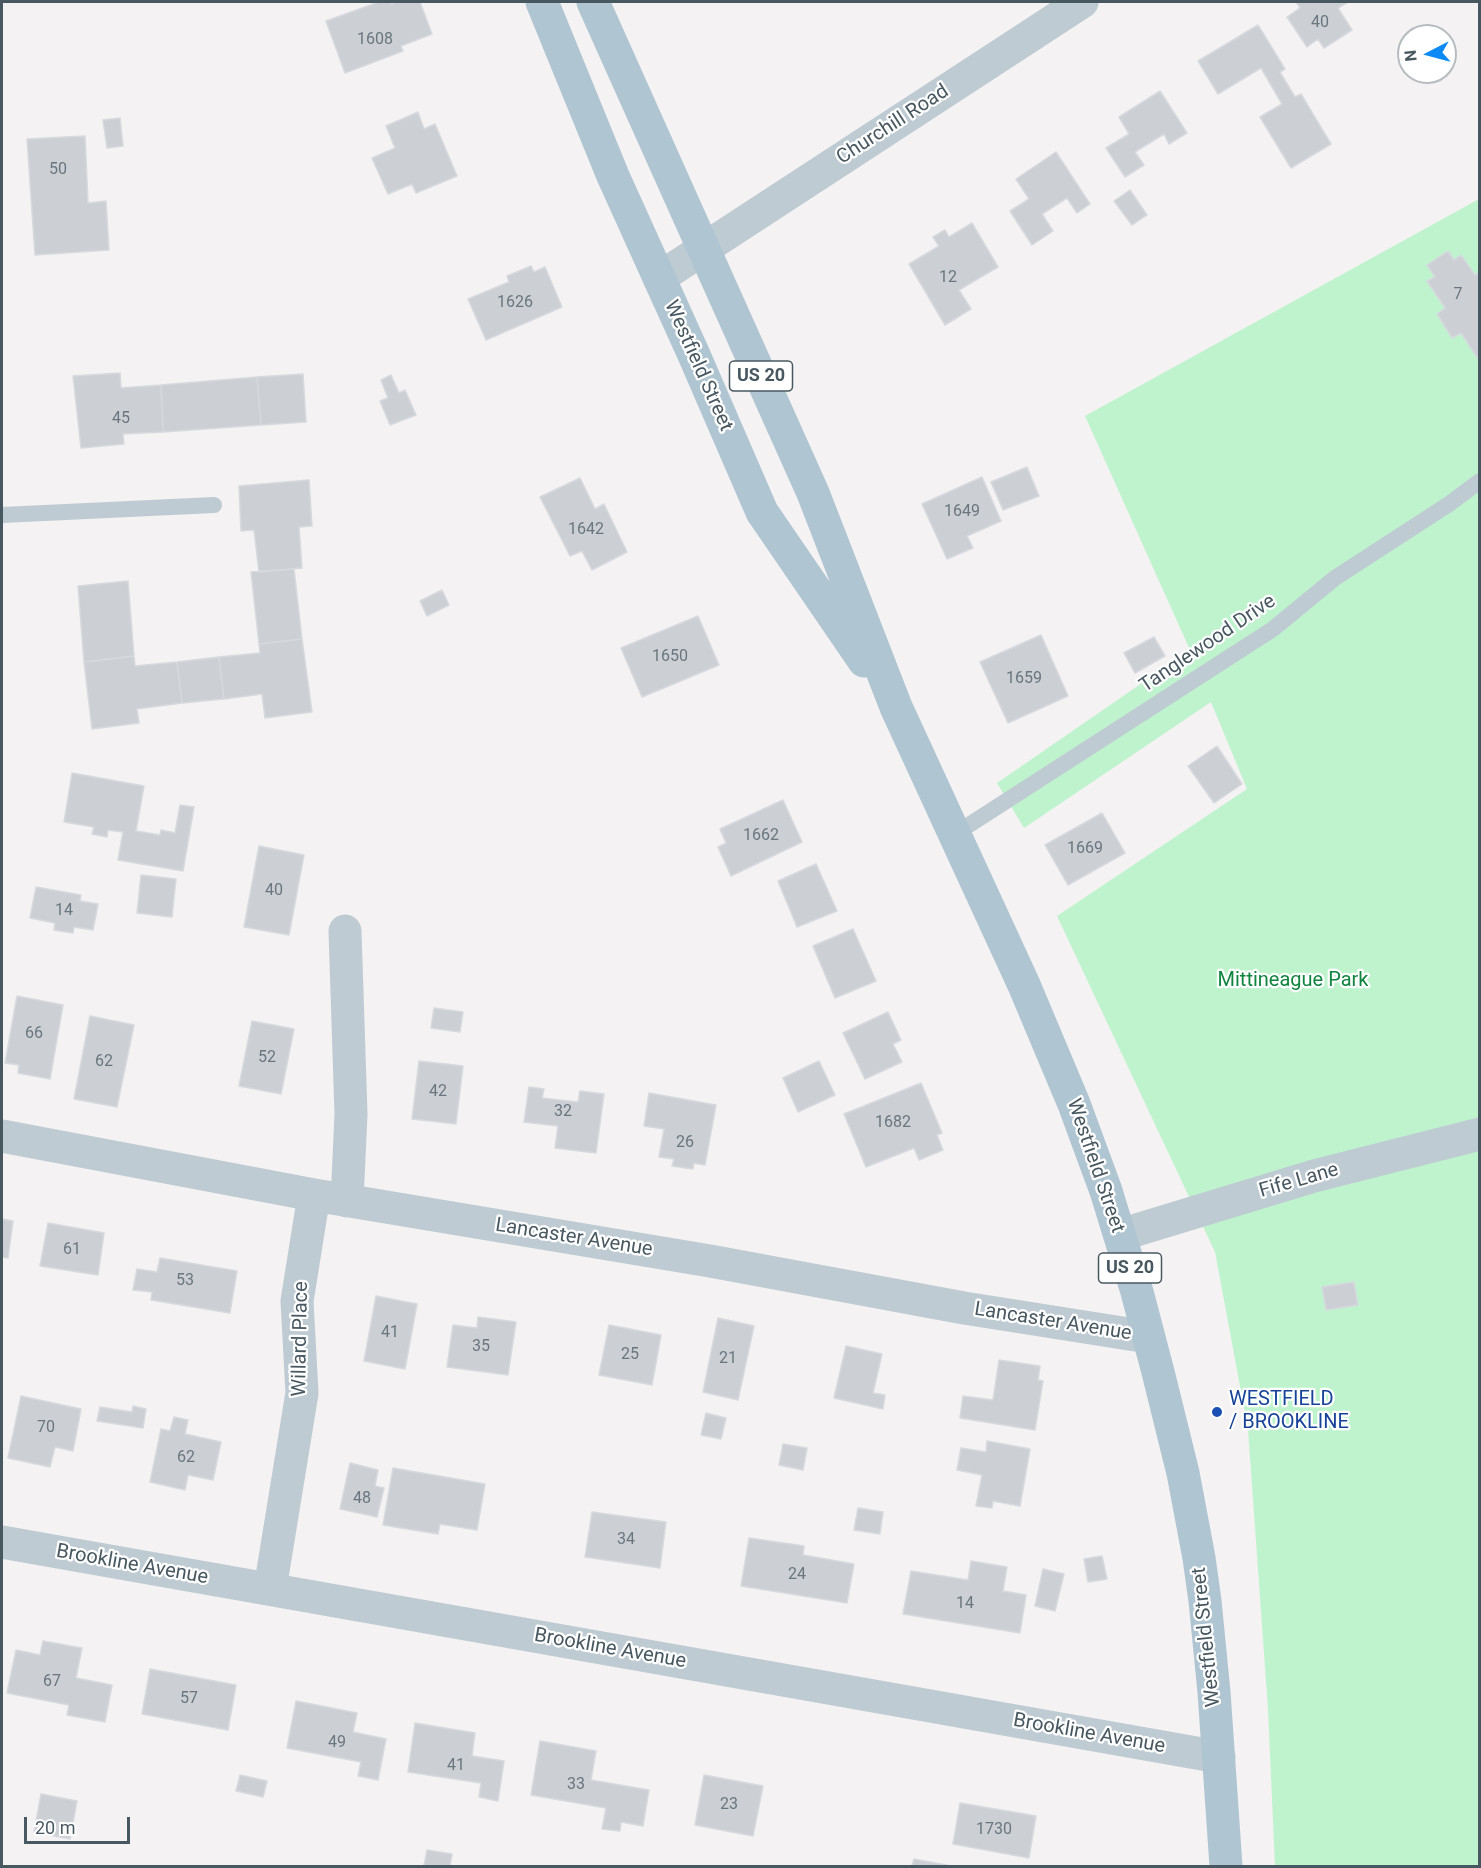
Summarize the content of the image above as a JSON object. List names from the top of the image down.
{
  "streets": {
    "main road": ["Westfield Street", "US 20"],
    "street": [
      "Churchill Road",
      "Fife Lane",
      "Lancaster Avenue",
      "Willard Place",
      "Brookline Avenue"
    ],
    "lane": ["Tanglewood Drive"]
  },
  "crossings": [
    ["Churchill Road", "Westfield Street"],
    ["Westfield Street", "Tanglewood Drive"],
    ["Westfield Street", "Fife Lane"],
    ["Westfield Street", "Lancaster Avenue"],
    ["Westfield Street", "Brookline Avenue"],
    ["Lancaster Avenue", "Willard Place"],
    ["Willard Place", "Brookline Avenue"]
  ],
  "parks": ["Mittineague Park"],
  "places": ["WESTFIELD / BROOKLINE"],
  "house_numbers": [
    "40",
    "1608",
    "50",
    "12",
    "7",
    "1626",
    "45",
    "1649",
    "1642",
    "1650",
    "1659",
    "1662",
    "1669",
    "40",
    "14",
    "66",
    "52",
    "62",
    "42",
    "32",
    "1682",
    "26",
    "61",
    "53",
    "41",
    "35",
    "25",
    "21",
    "70",
    "62",
    "48",
    "34",
    "24",
    "14",
    "67",
    "57",
    "49",
    "41",
    "33",
    "23",
    "1730"
  ],
  "scale_bar": "20 m",
  "north": "left"
}
